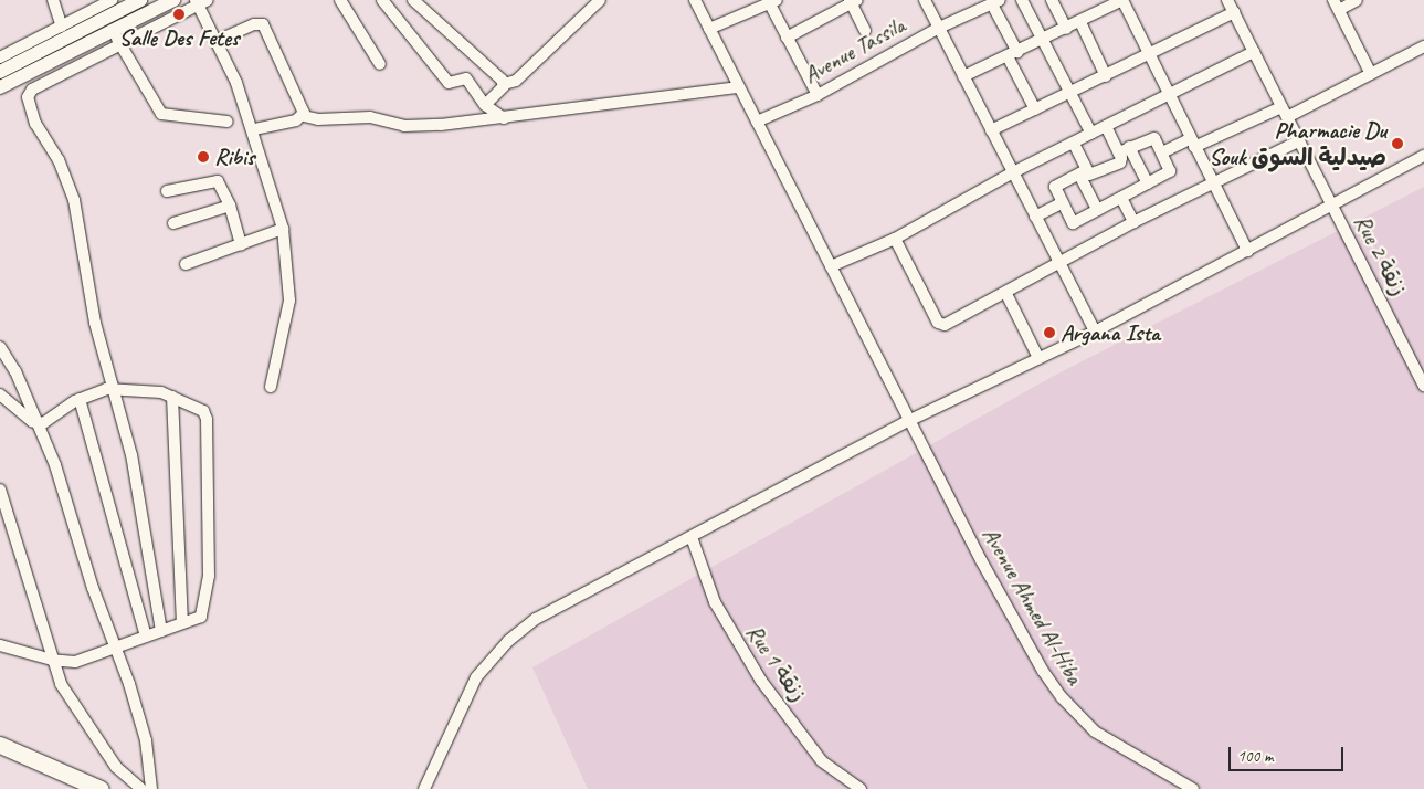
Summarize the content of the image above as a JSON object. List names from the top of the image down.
{
  "streets": {
    "street": [
      "Avenue Tassila",
      "Rue 2 زنقة",
      "Avenue Ahmed Al-Hiba",
      "Rue 1 زنقة"
    ]
  },
  "crossings": [
    ["Avenue Tassila", "Avenue Ahmed Al-Hiba"]
  ],
  "places": [
    "Salle Des Fetes",
    "Pharmacie Du Souk صيدلية السوق",
    "Ribis",
    "Argana Ista"
  ],
  "scale_bar": "100 m"
}
